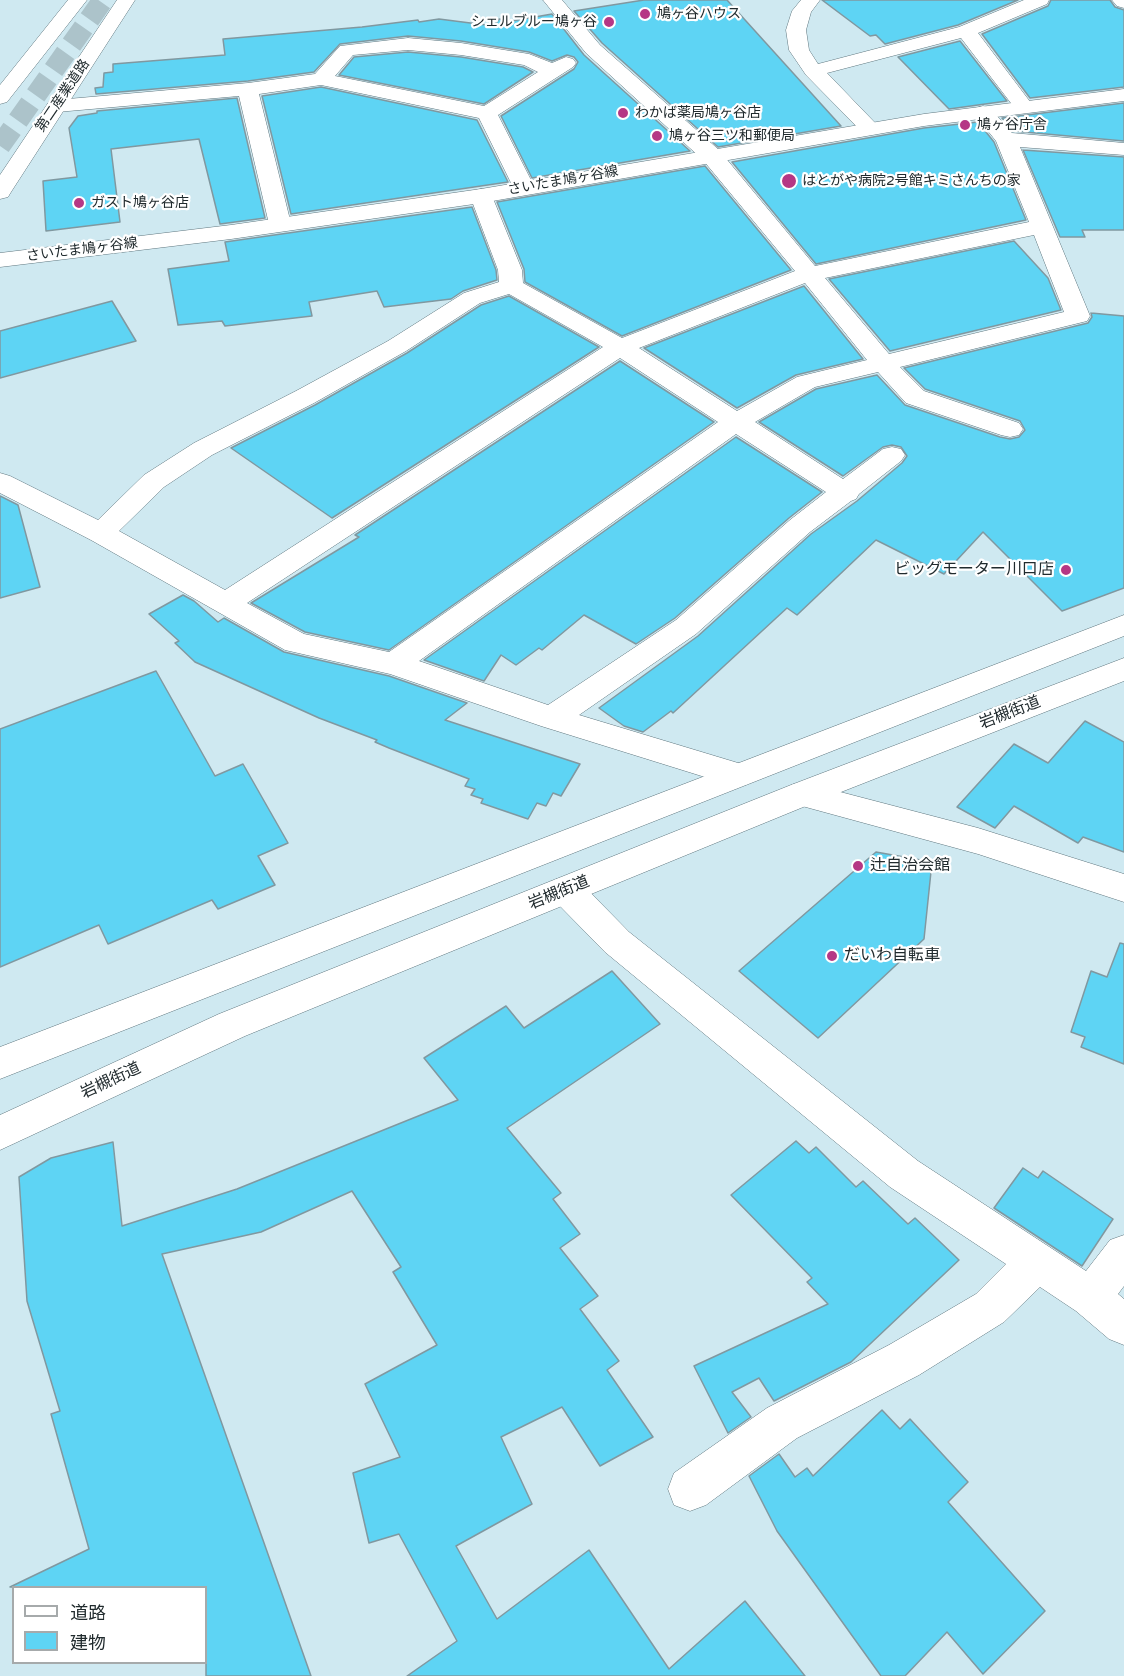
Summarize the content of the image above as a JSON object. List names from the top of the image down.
{
  "streets": {
    "main road": ["第二産業道路", "さいたま鳩ヶ谷線", "岩槻街道"]
  },
  "places": [
    "鳩ヶ谷ハウス",
    "シェルブルー鳩ヶ谷",
    "わかば薬局鳩ヶ谷店",
    "鳩ヶ谷庁舎",
    "鳩ヶ谷三ツ和郵便局",
    "はとがや病院2号館キミさんちの家",
    "ガスト鳩ヶ谷店",
    "ビッグモーター川口店",
    "辻自治会館",
    "だいわ自転車"
  ],
  "legend": ["道路", "建物"]
}
